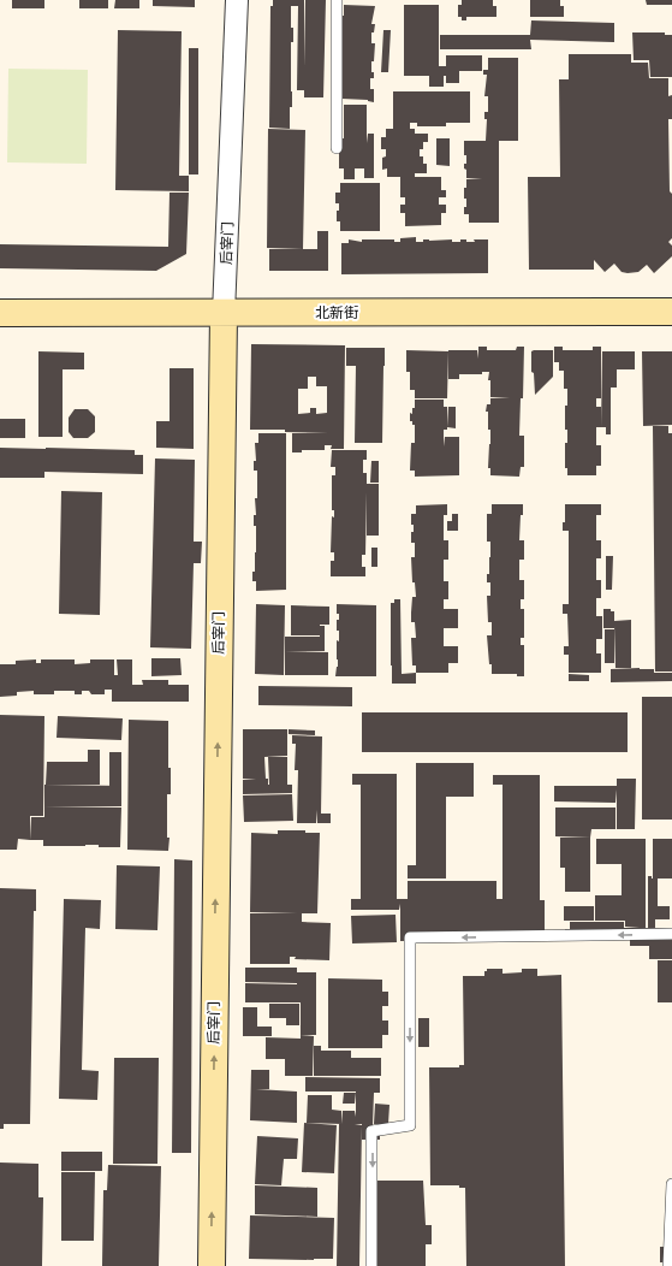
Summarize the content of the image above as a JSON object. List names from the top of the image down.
{
  "streets": {
    "street": ["后宰门", "北新街"]
  },
  "crossings": [
    ["后宰门", "北新街"]
  ],
  "one_way": ["后宰门"]
}
